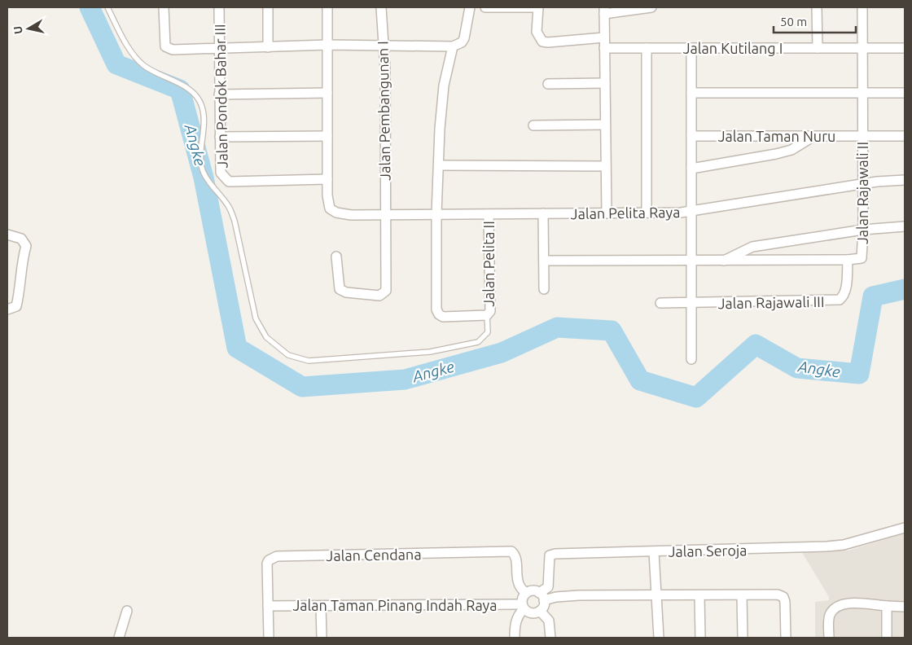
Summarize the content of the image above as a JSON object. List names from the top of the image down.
{
  "streets": {
    "street": [
      "Jalan Kutilang I",
      "Jalan Pondok Bahar III",
      "Jalan Pembangunan I",
      "Jalan Taman Nuru",
      "Jalan Rajawali II",
      "Jalan Pelita Raya",
      "Jalan Pelita II",
      "Jalan Rajawali III",
      "Jalan Seroja",
      "Jalan Cendana",
      "Jalan Taman Pinang Indah Raya"
    ]
  },
  "crossings": [
    ["Jalan Kutilang I", "Jalan Rajawali II"],
    ["Jalan Pondok Bahar III", "Jalan Pelita Raya"],
    ["Jalan Pembangunan I", "Jalan Pelita Raya"],
    ["Jalan Taman Nuru", "Jalan Rajawali II"],
    ["Jalan Rajawali II", "Jalan Pelita Raya"],
    ["Jalan Rajawali II", "Jalan Rajawali III"],
    ["Jalan Pelita Raya", "Jalan Pelita II"],
    ["Jalan Seroja", "Jalan Cendana"],
    ["Jalan Seroja", "Jalan Taman Pinang Indah Raya"],
    ["Jalan Cendana", "Jalan Taman Pinang Indah Raya"]
  ],
  "water": ["Angke"],
  "scale_bar": "50 m",
  "north": "left"
}
